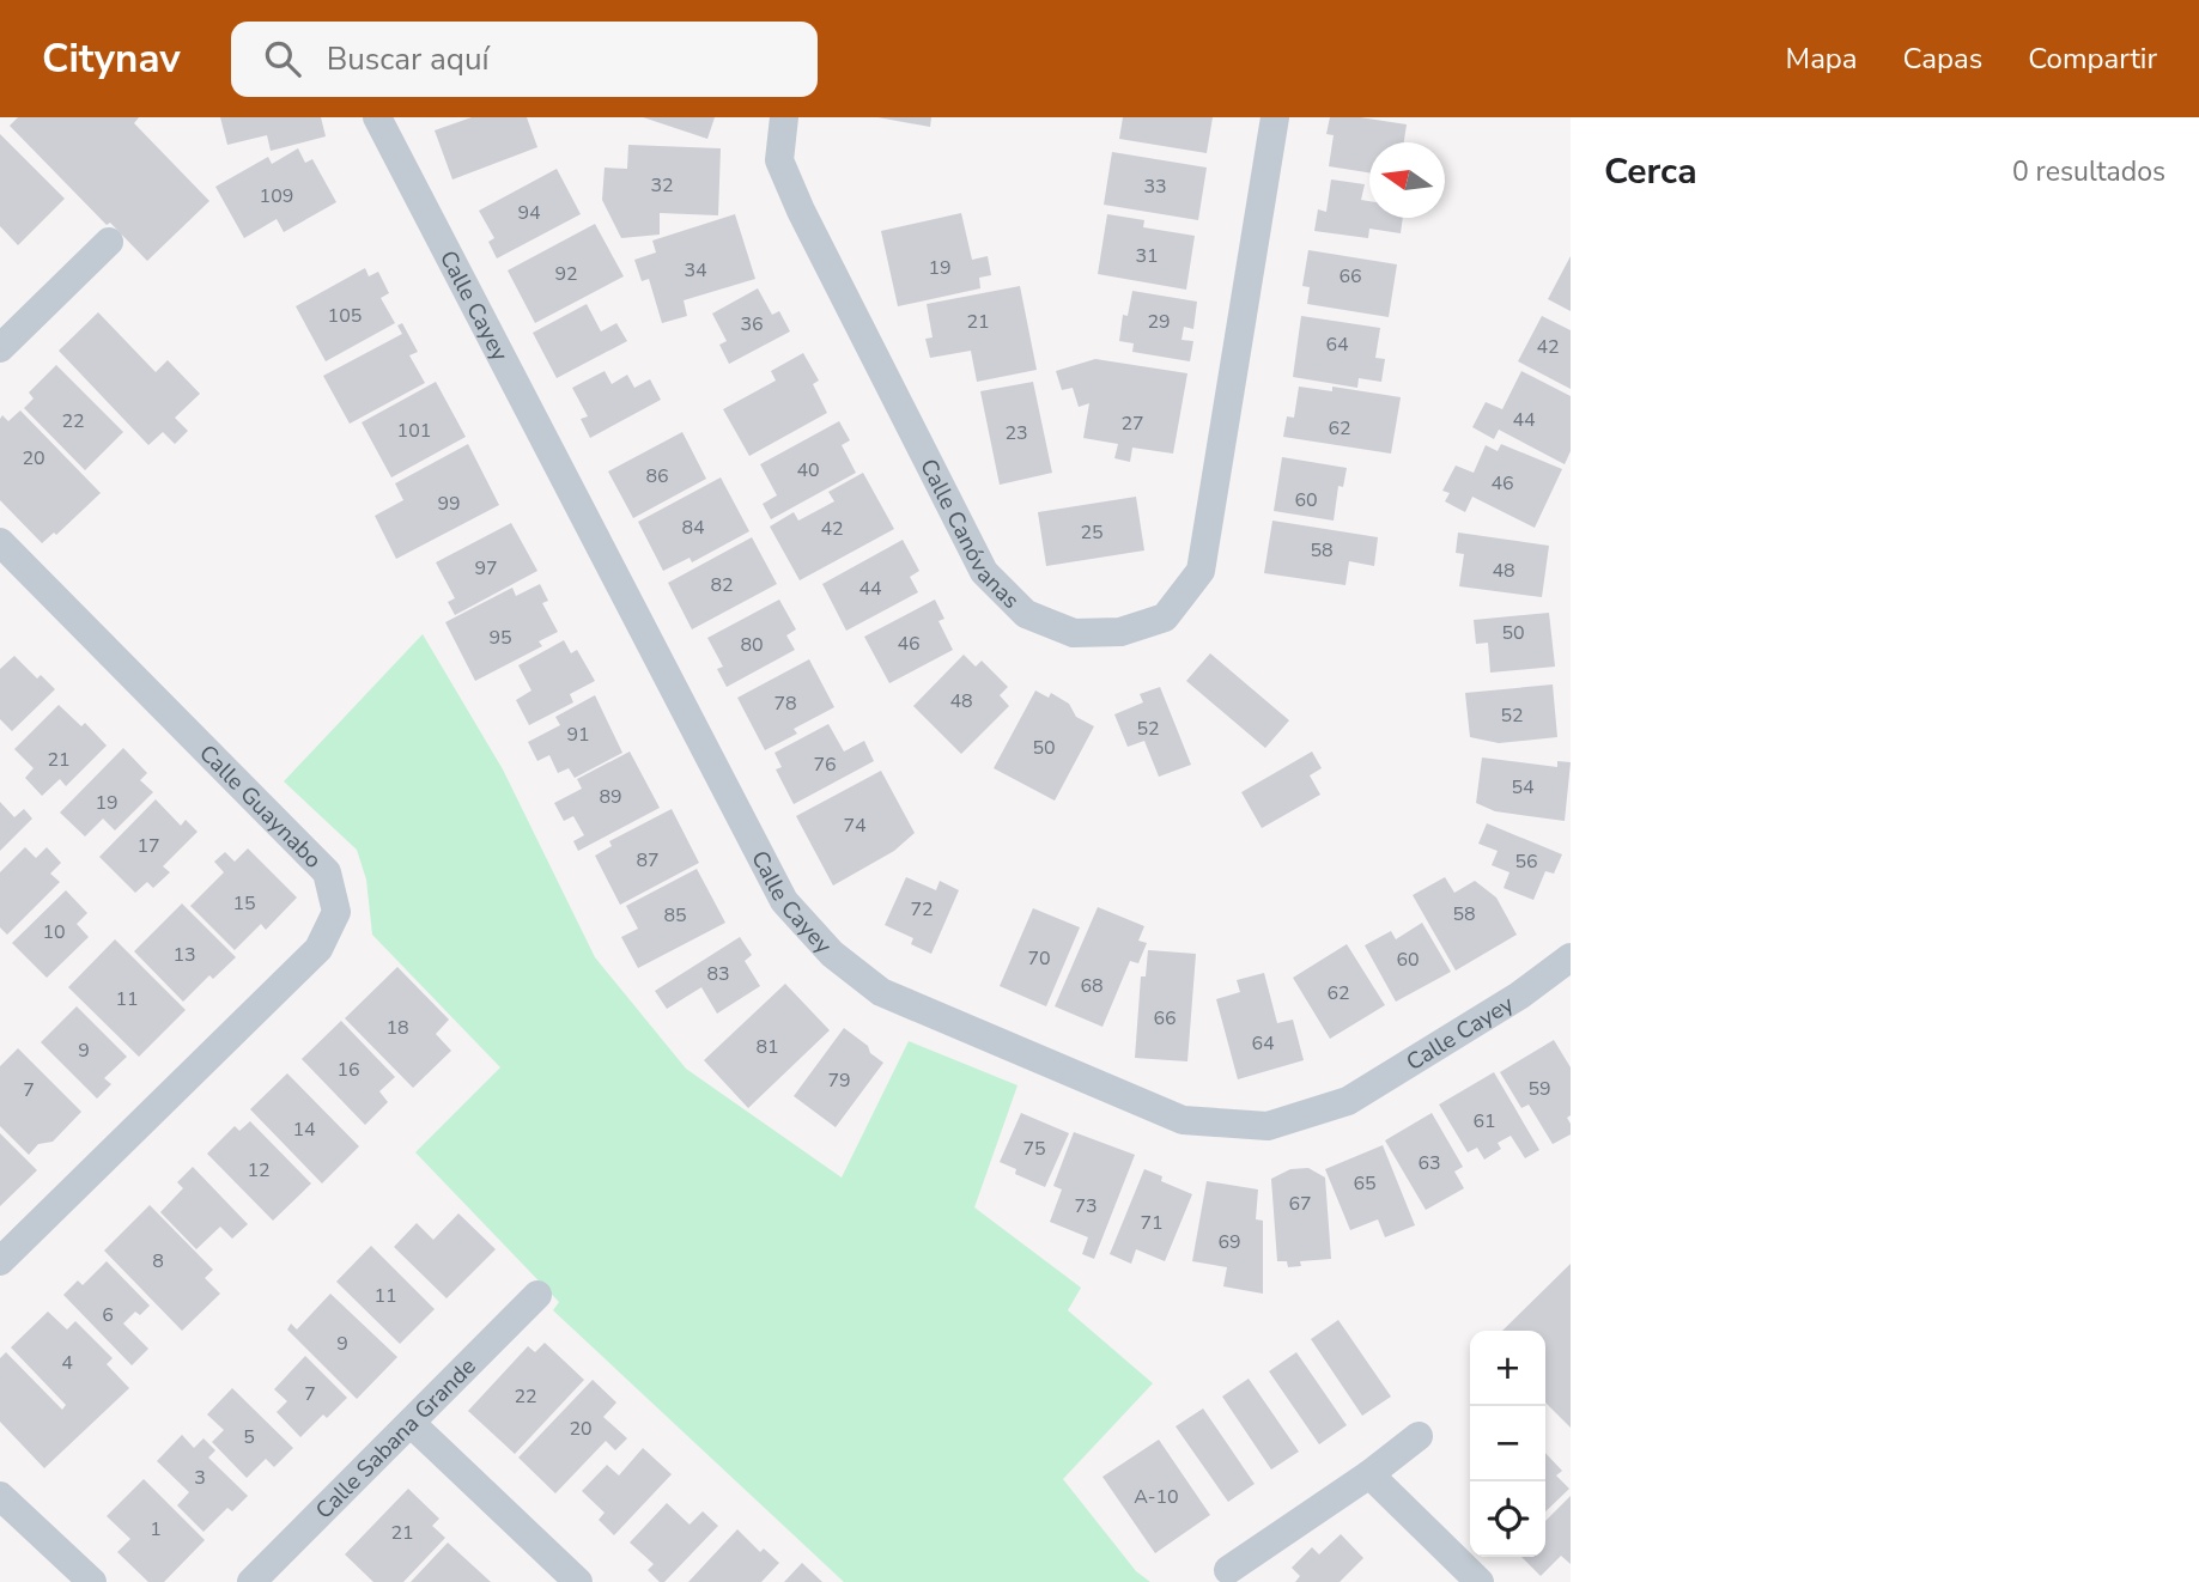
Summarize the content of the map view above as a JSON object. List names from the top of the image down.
{
  "streets": {
    "street": [
      "Calle Cayey",
      "Calle Canóvanas",
      "Calle Guaynabo",
      "Calle Sabana Grande"
    ]
  },
  "house_numbers": [
    "32",
    "33",
    "109",
    "94",
    "31",
    "19",
    "34",
    "92",
    "66",
    "105",
    "21",
    "29",
    "36",
    "64",
    "42",
    "44",
    "22",
    "27",
    "62",
    "101",
    "23",
    "20",
    "40",
    "86",
    "46",
    "60",
    "99",
    "84",
    "42",
    "25",
    "58",
    "97",
    "48",
    "82",
    "44",
    "50",
    "95",
    "46",
    "80",
    "48",
    "78",
    "52",
    "52",
    "91",
    "50",
    "21",
    "76",
    "54",
    "89",
    "19",
    "74",
    "17",
    "87",
    "56",
    "15",
    "72",
    "58",
    "85",
    "10",
    "13",
    "70",
    "60",
    "83",
    "68",
    "62",
    "11",
    "66",
    "18",
    "64",
    "81",
    "9",
    "16",
    "79",
    "59",
    "7",
    "61",
    "14",
    "75",
    "63",
    "12",
    "65",
    "67",
    "73",
    "71",
    "69",
    "8",
    "11",
    "6",
    "9",
    "4",
    "7",
    "22",
    "20",
    "5",
    "3",
    "A-10",
    "1",
    "21"
  ],
  "north": "left",
  "page": {
    "header": "Citynav",
    "search": "Buscar aquí",
    "nav": ["Mapa", "Capas", "Compartir"],
    "heading": ["Cerca", "0 resultados"],
    "map_buttons": ["+", "−"]
  }
}
